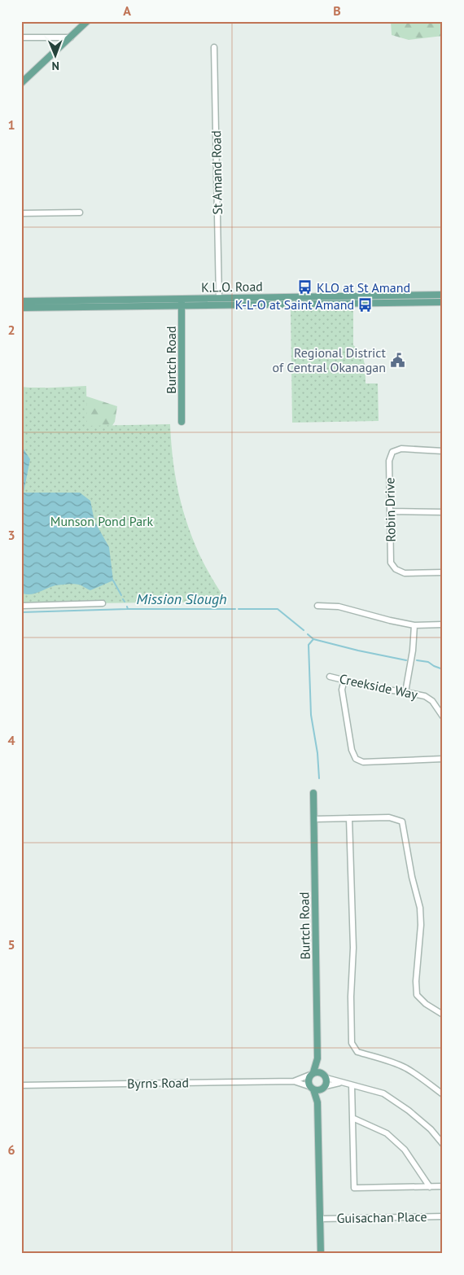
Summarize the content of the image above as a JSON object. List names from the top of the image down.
{
  "streets": {
    "main road": ["K.L.O. Road", "Burtch Road"],
    "street": [
      "St Amand Road",
      "Robin Drive",
      "Creekside Way",
      "Byrns Road",
      "Guisachan Place"
    ]
  },
  "crossings": [
    ["St Amand Road", "K.L.O. Road"],
    ["K.L.O. Road", "Burtch Road"],
    ["Burtch Road", "Byrns Road"]
  ],
  "water": ["Mission Slough"],
  "parks": ["Munson Pond Park"],
  "places": {
    "bus stop": ["KLO at St Amand", "K-L-O at Saint Amand"],
    "public building": ["Regional District of Central Okanagan"]
  },
  "north": "bottom",
  "grid": {
    "columns": ["A", "B"],
    "rows": [
      "1",
      "2",
      "3",
      "4",
      "5",
      "6"
    ]
  }
}
